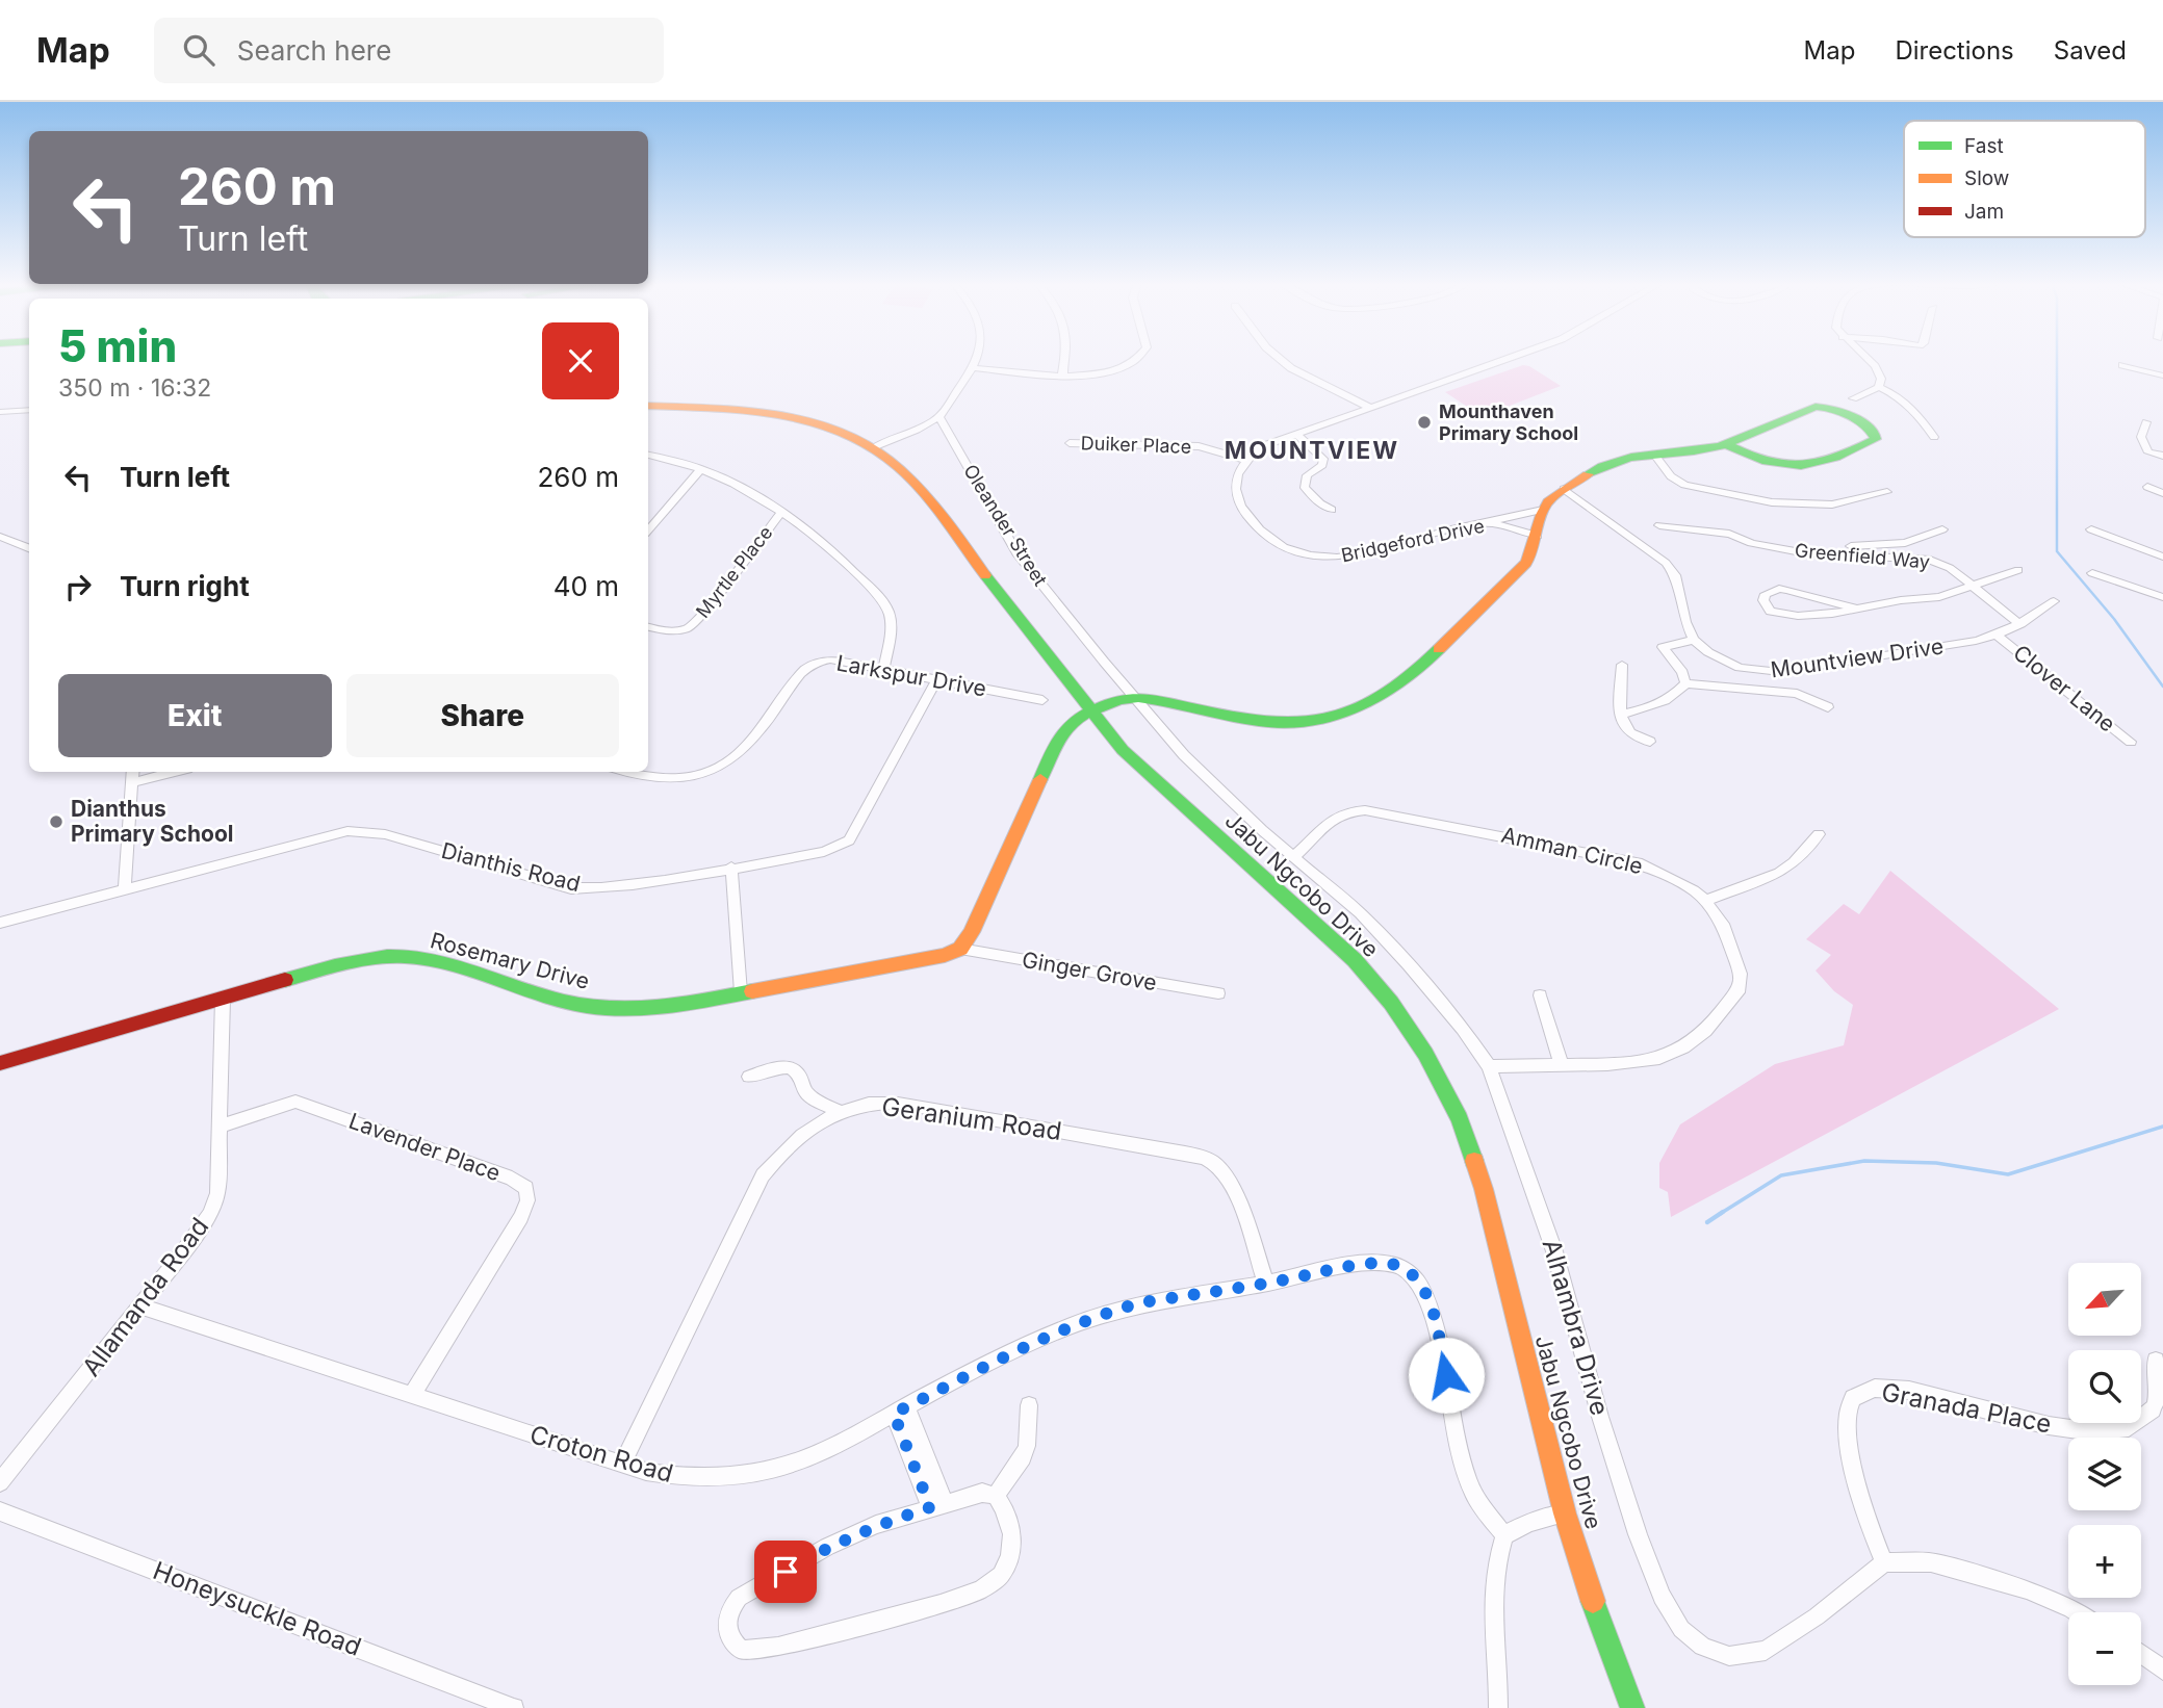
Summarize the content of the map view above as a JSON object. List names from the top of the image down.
{
  "streets": {
    "street": [
      "Duiker Place",
      "Oleander Street",
      "Bridgeford Drive",
      "Greenfield Way",
      "Myrtle Place",
      "Mountview Drive",
      "Larkspur Drive",
      "Clover Lane",
      "Amman Circle",
      "Dianthis Road",
      "Jabu Ngcobo Drive",
      "Rosemary Drive",
      "Ginger Grove",
      "Geranium Road",
      "Lavender Place",
      "Allamanda Road",
      "Alhambra Drive",
      "Granada Place",
      "Croton Road",
      "Honeysuckle Road"
    ]
  },
  "crossings": [
    ["Duiker Place", "Bridgeford Drive"],
    ["Oleander Street", "Alhambra Drive"],
    ["Greenfield Way", "Mountview Drive"],
    ["Mountview Drive", "Clover Lane"],
    ["Larkspur Drive", "Dianthis Road"],
    ["Amman Circle", "Alhambra Drive"],
    ["Rosemary Drive", "Ginger Grove"],
    ["Rosemary Drive", "Allamanda Road"],
    ["Geranium Road", "Croton Road"],
    ["Lavender Place", "Allamanda Road"],
    ["Lavender Place", "Croton Road"],
    ["Allamanda Road", "Croton Road"],
    ["Alhambra Drive", "Granada Place"]
  ],
  "districts": ["MOUNTVIEW"],
  "places": ["Mounthaven Primary School", "Dianthus Primary School"],
  "legend": ["Fast", "Slow", "Jam"],
  "north": "bottom left",
  "page": {
    "header": "Map",
    "search": "Search here",
    "nav": ["Map", "Directions", "Saved"],
    "turn": ["260 m", "Turn left"],
    "heading": ["5 min", "350 m · 16:32"],
    "list": [
      {
        "name": "Turn left",
        "value": "260 m"
      },
      {
        "name": "Turn right",
        "value": "40 m"
      }
    ],
    "buttons": ["Exit", "Share"],
    "map_buttons": ["+", "−"]
  }
}
